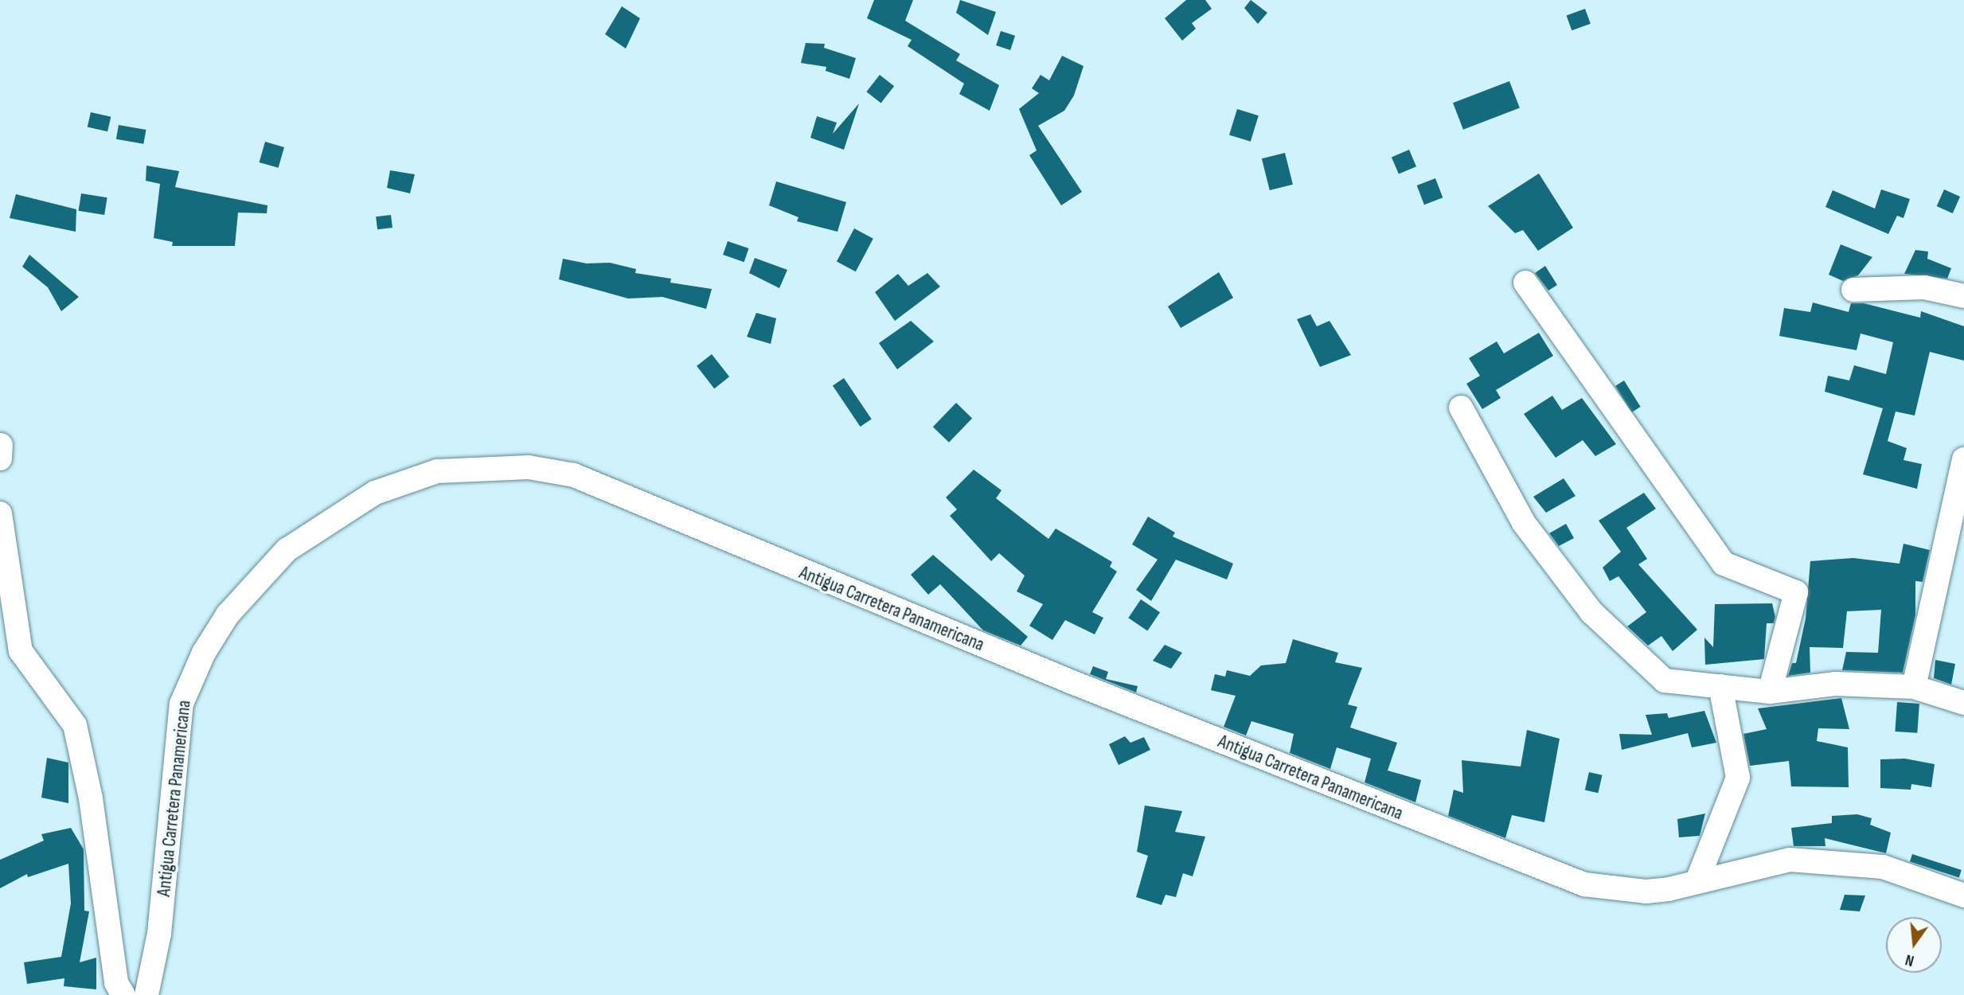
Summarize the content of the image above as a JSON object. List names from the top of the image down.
{
  "streets": {
    "street": ["Antigua Carretera Panamericana"]
  },
  "north": "bottom"
}
